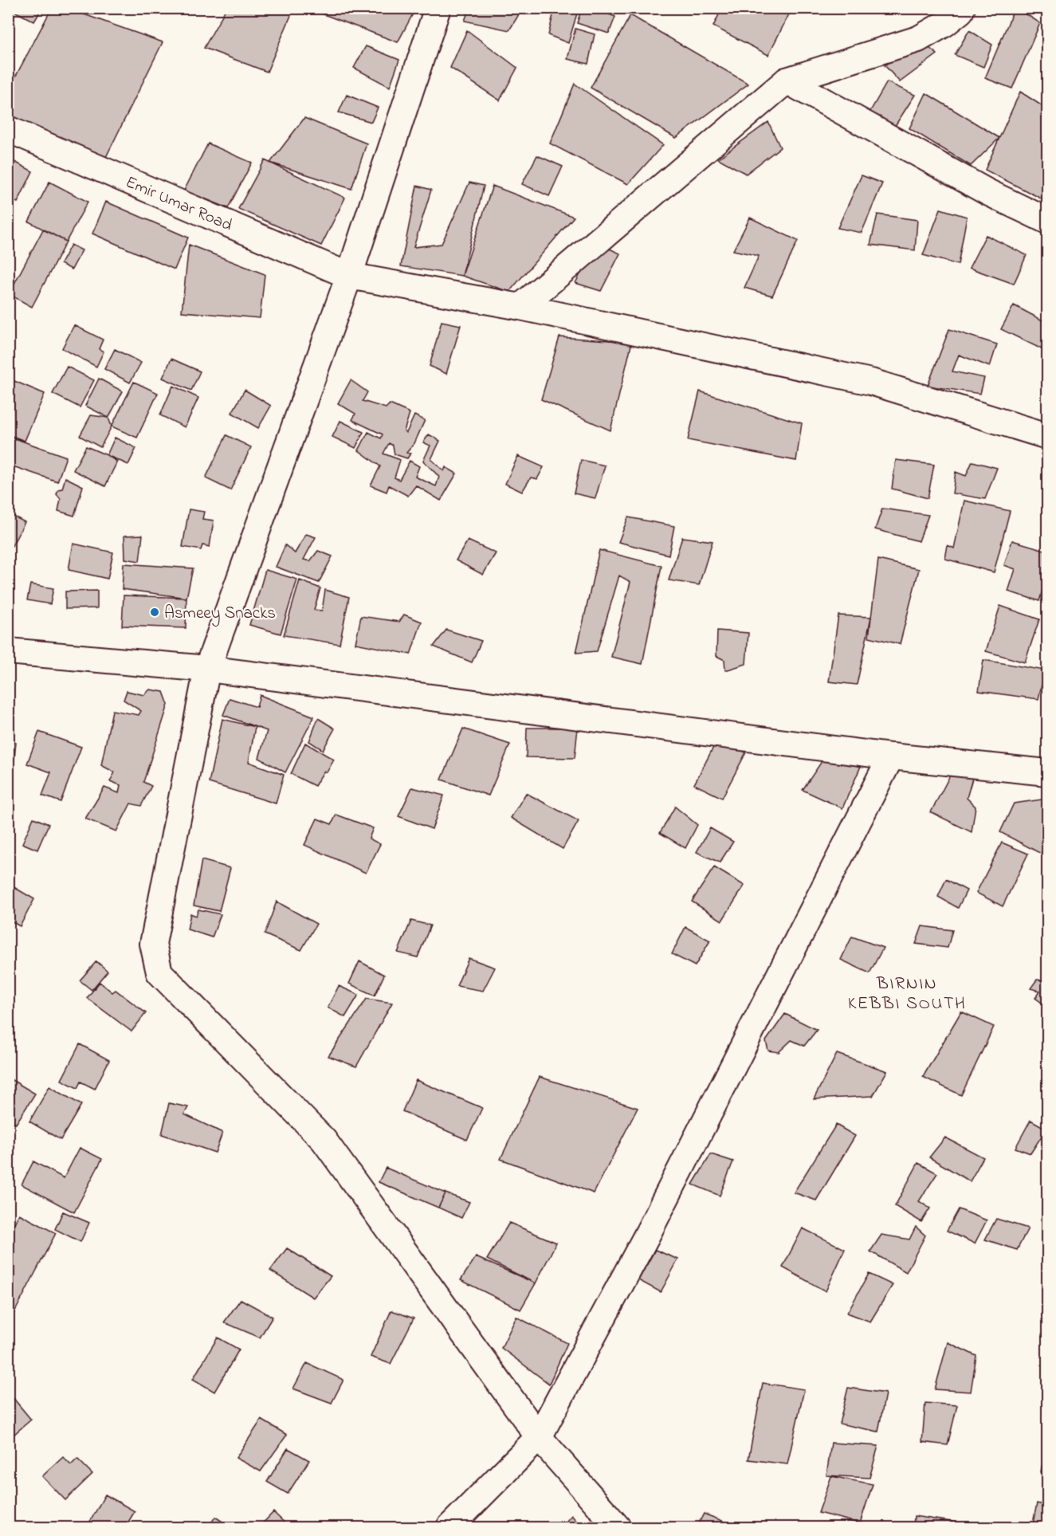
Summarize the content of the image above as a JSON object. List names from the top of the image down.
{
  "streets": {
    "street": ["Emir Umar Road"]
  },
  "districts": ["BIRNIN KEBBI SOUTH"],
  "places": ["Asmeey Snacks"]
}
